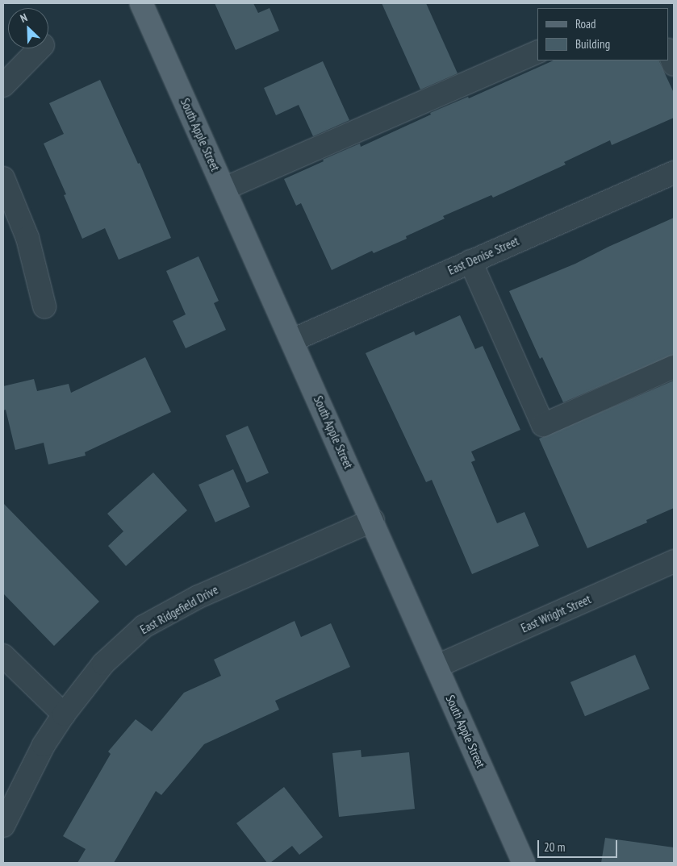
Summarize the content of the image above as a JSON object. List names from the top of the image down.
{
  "streets": {
    "main road": ["South Apple Street"],
    "street": ["East Denise Street", "East Ridgefield Drive", "East Wright Street"]
  },
  "crossings": [
    ["South Apple Street", "East Denise Street"],
    ["South Apple Street", "East Ridgefield Drive"],
    ["South Apple Street", "East Wright Street"]
  ],
  "legend": ["Road", "Building"],
  "scale_bar": "20 m",
  "north": "top left"
}
